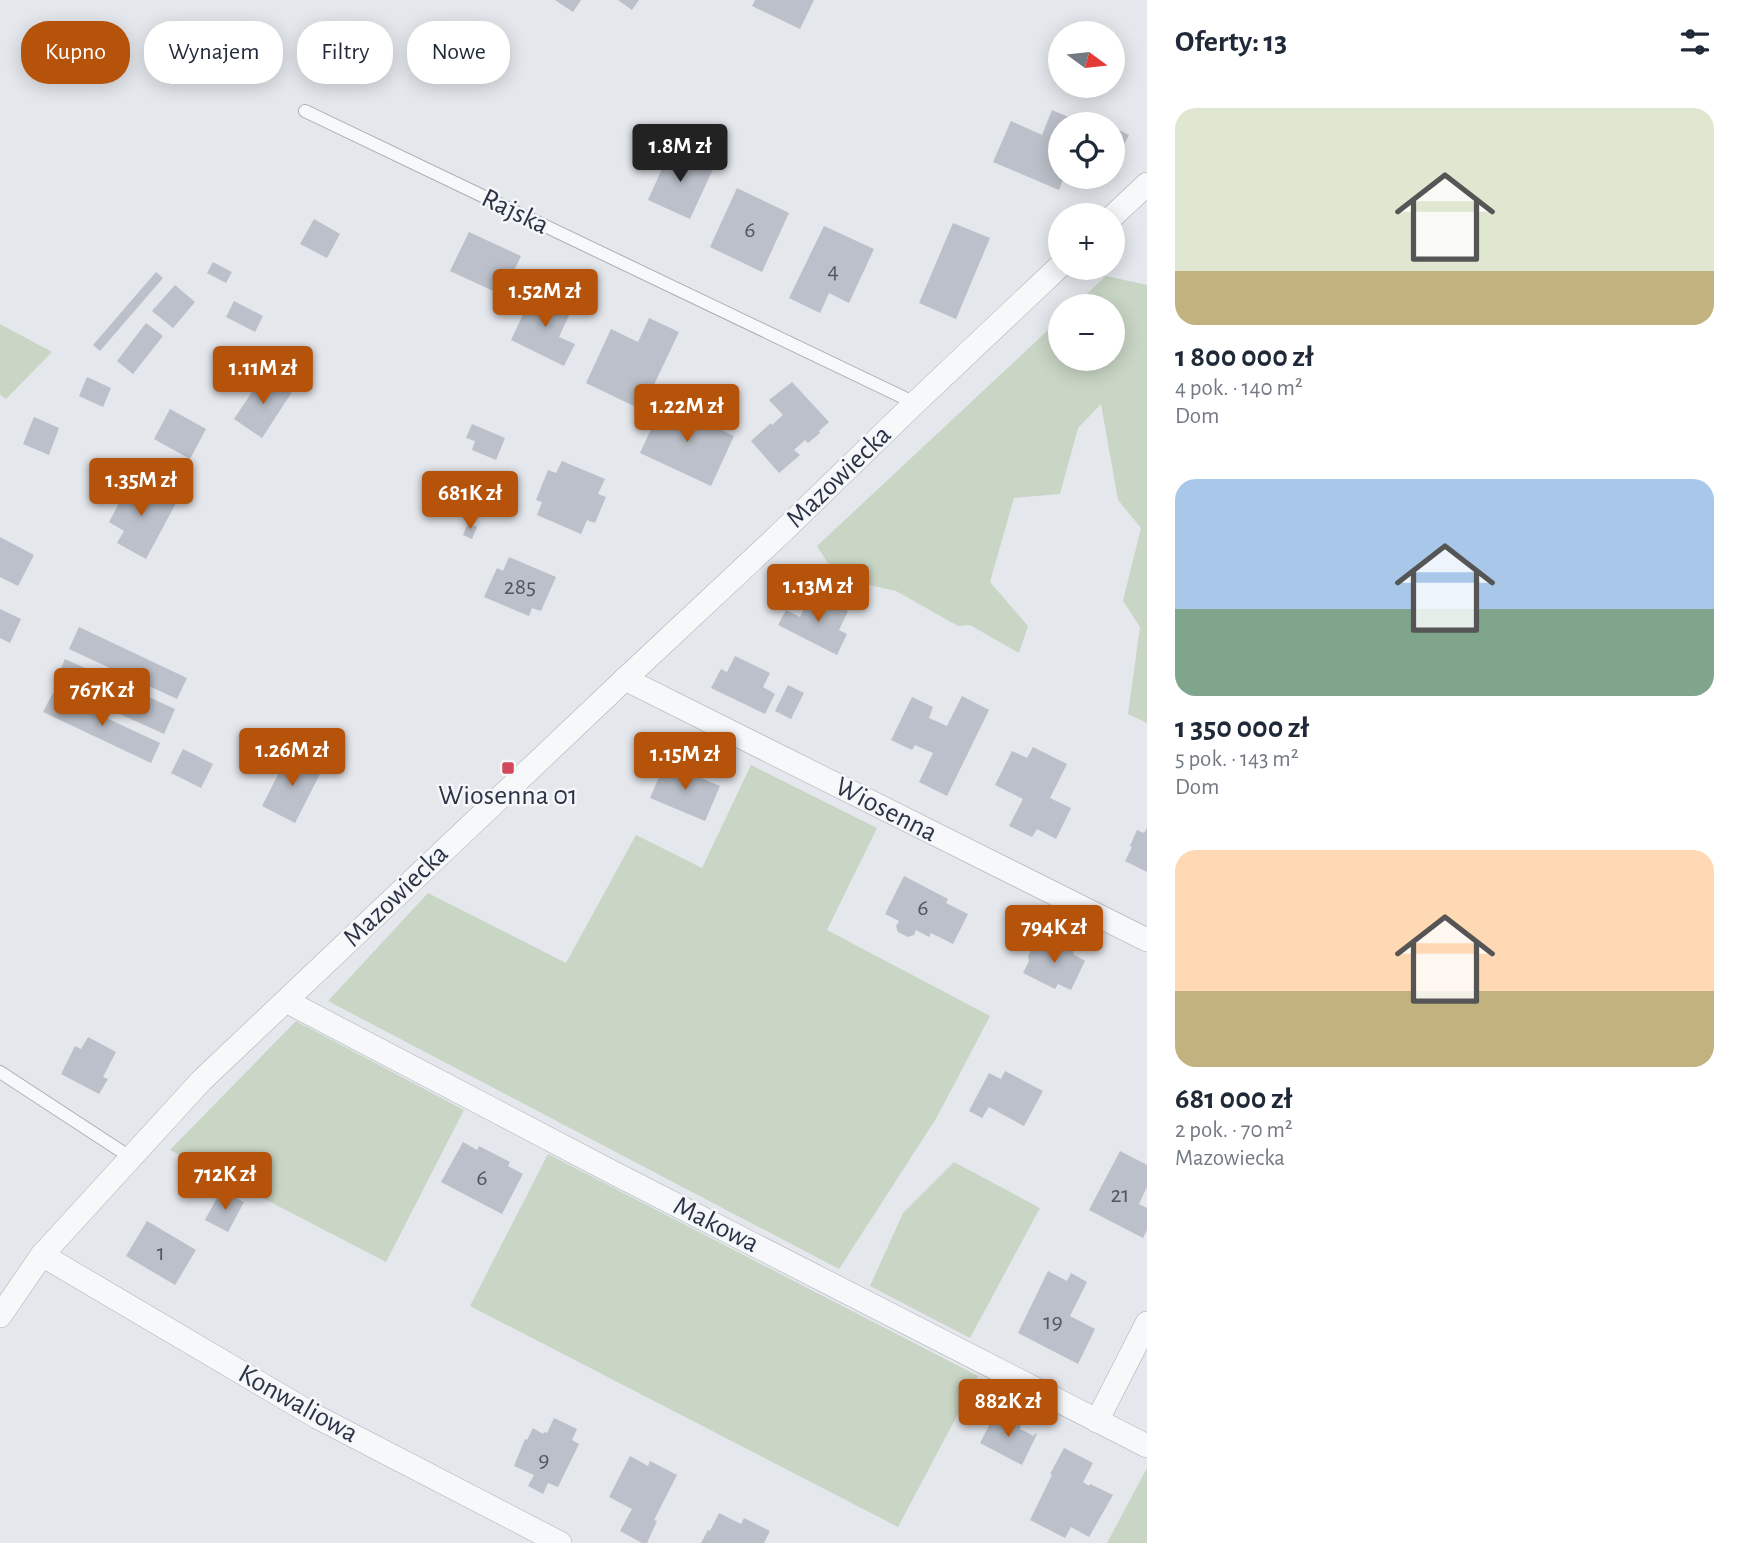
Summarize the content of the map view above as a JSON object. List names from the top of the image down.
{
  "streets": {
    "street": [
      "Mazowiecka",
      "Wiosenna",
      "Makowa",
      "Konwaliowa"
    ],
    "lane": ["Rajska"]
  },
  "crossings": [
    ["Rajska", "Mazowiecka"],
    ["Mazowiecka", "Wiosenna"],
    ["Mazowiecka", "Makowa"],
    ["Mazowiecka", "Konwaliowa"]
  ],
  "places": {
    "transit": ["Wiosenna 01"]
  },
  "house_numbers": [
    "6",
    "4",
    "285",
    "6",
    "6",
    "21",
    "1",
    "19",
    "9"
  ],
  "north": "right",
  "page": {
    "heading": "Oferty: 13",
    "map_buttons": ["+", "−"],
    "chip": [
      "Kupno",
      "Wynajem",
      "Filtry",
      "Nowe"
    ],
    "list": [
      {
        "name": "1 800 000 zł",
        "note": "4 pok. · 140 m² · Dom"
      },
      {
        "name": "1 350 000 zł",
        "note": "5 pok. · 143 m² · Dom"
      },
      {
        "name": "681 000 zł",
        "note": "2 pok. · 70 m² · Mazowiecka"
      }
    ],
    "price": [
      "1.8M zł",
      "1.52M zł",
      "1.11M zł",
      "1.22M zł",
      "1.35M zł",
      "681K zł",
      "1.13M zł",
      "767K zł",
      "1.26M zł",
      "1.15M zł",
      "794K zł",
      "712K zł",
      "882K zł"
    ]
  }
}
